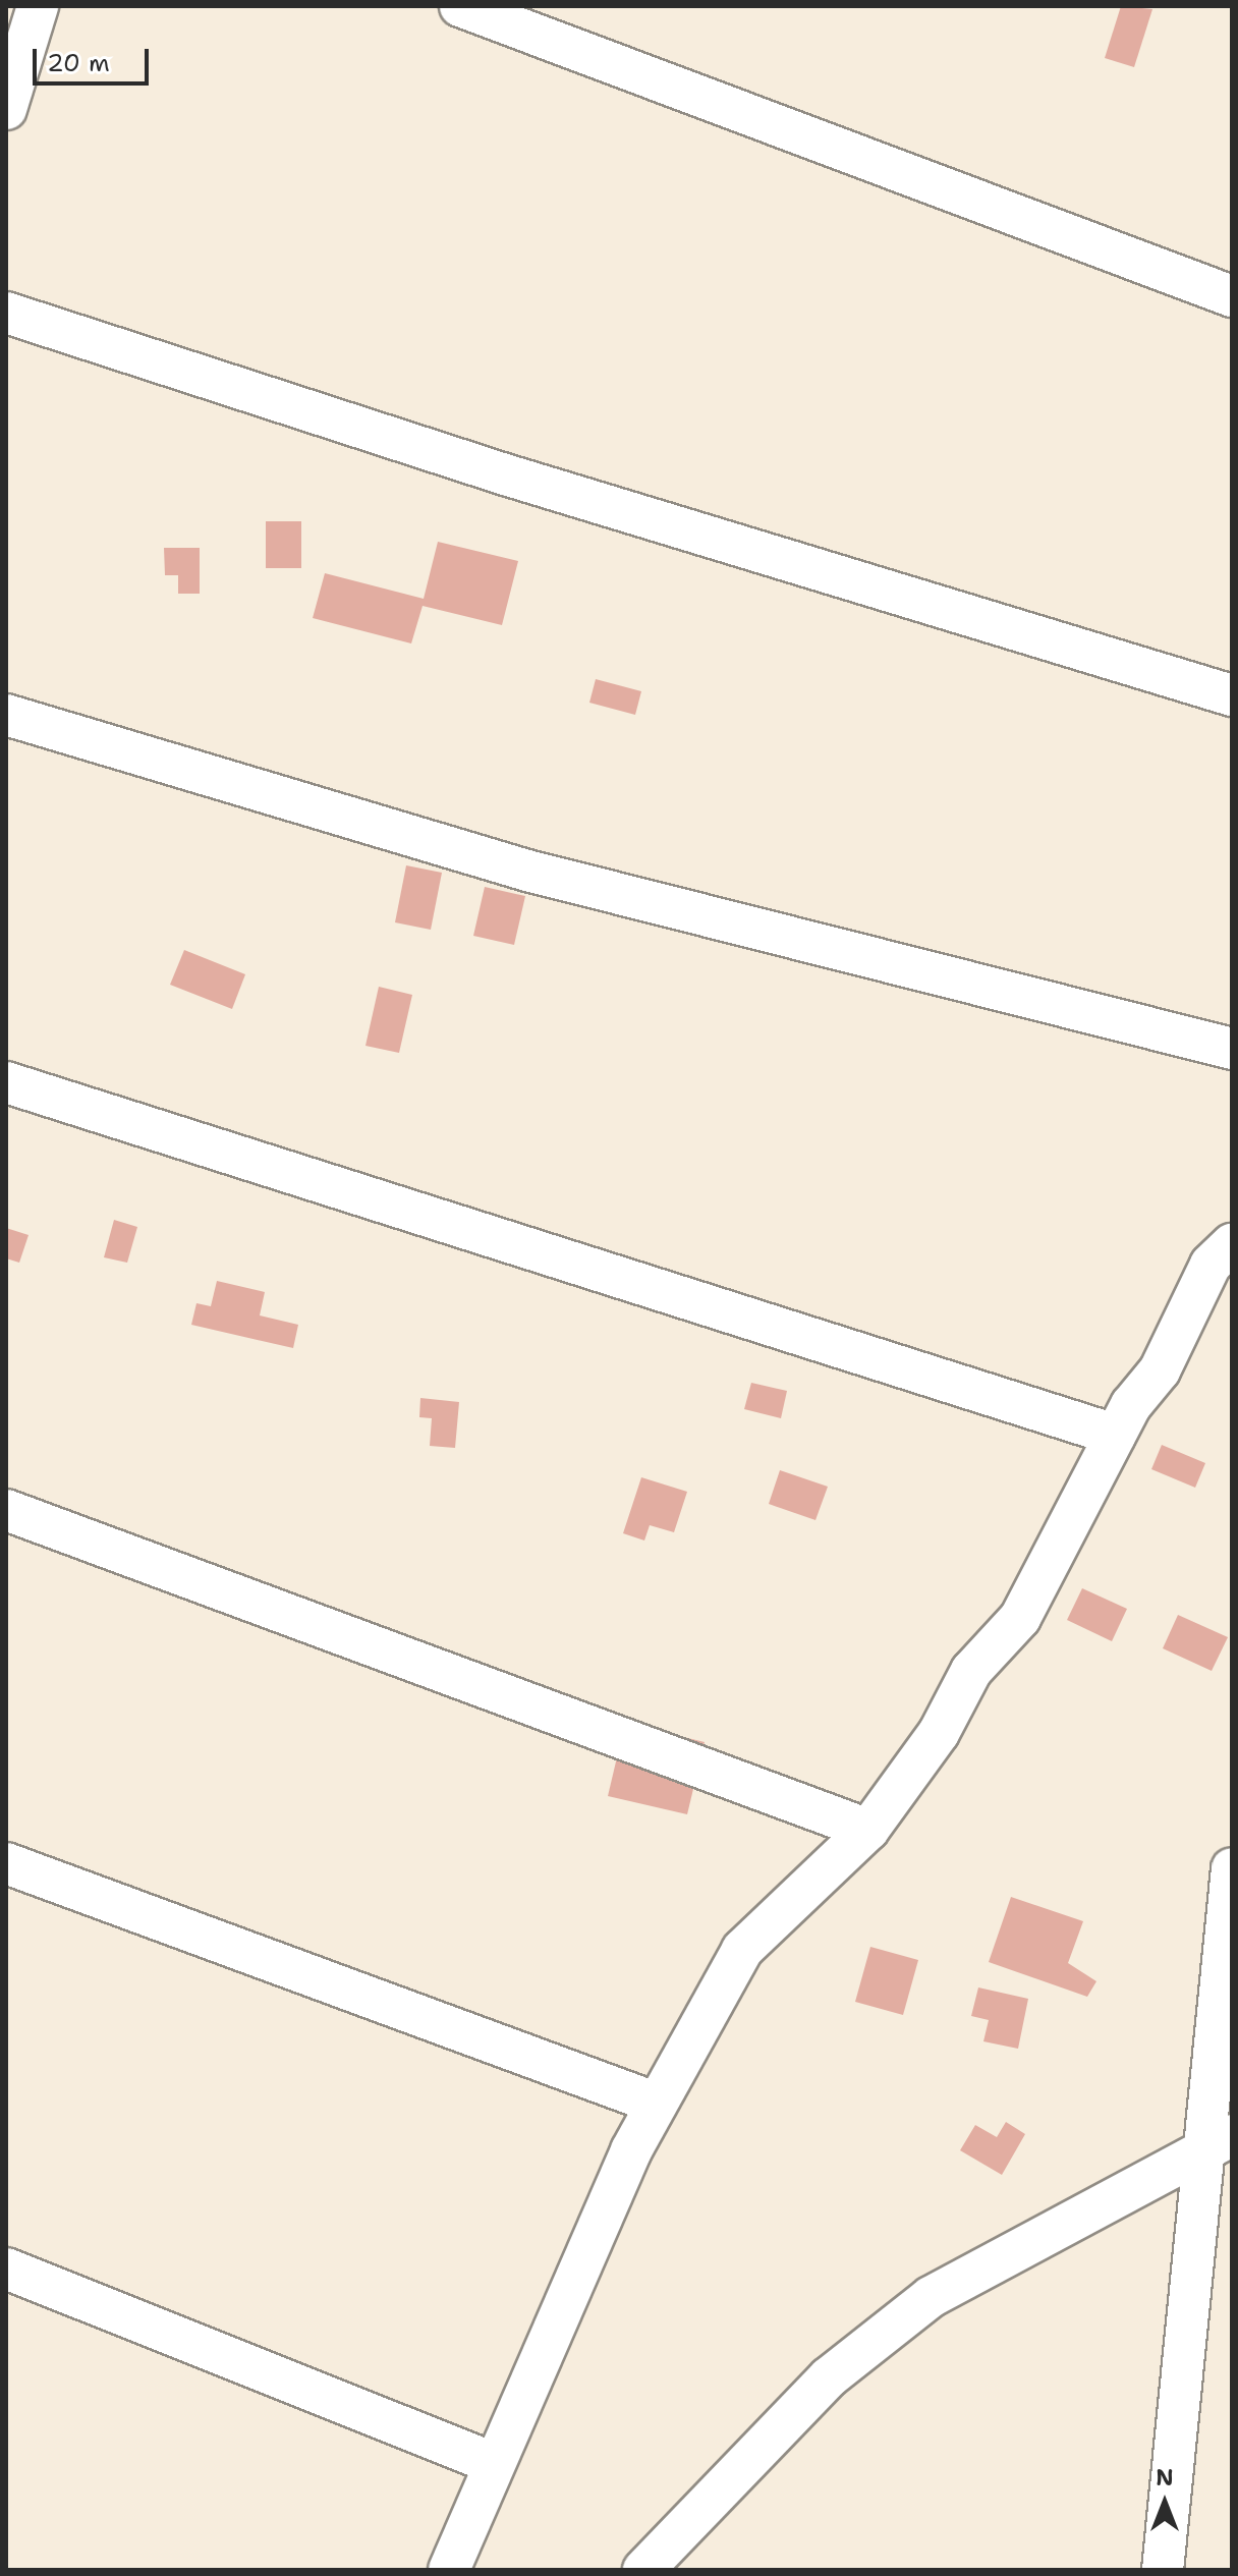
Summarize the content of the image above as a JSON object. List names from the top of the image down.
{
  "scale_bar": "20 m",
  "north": "top"
}
